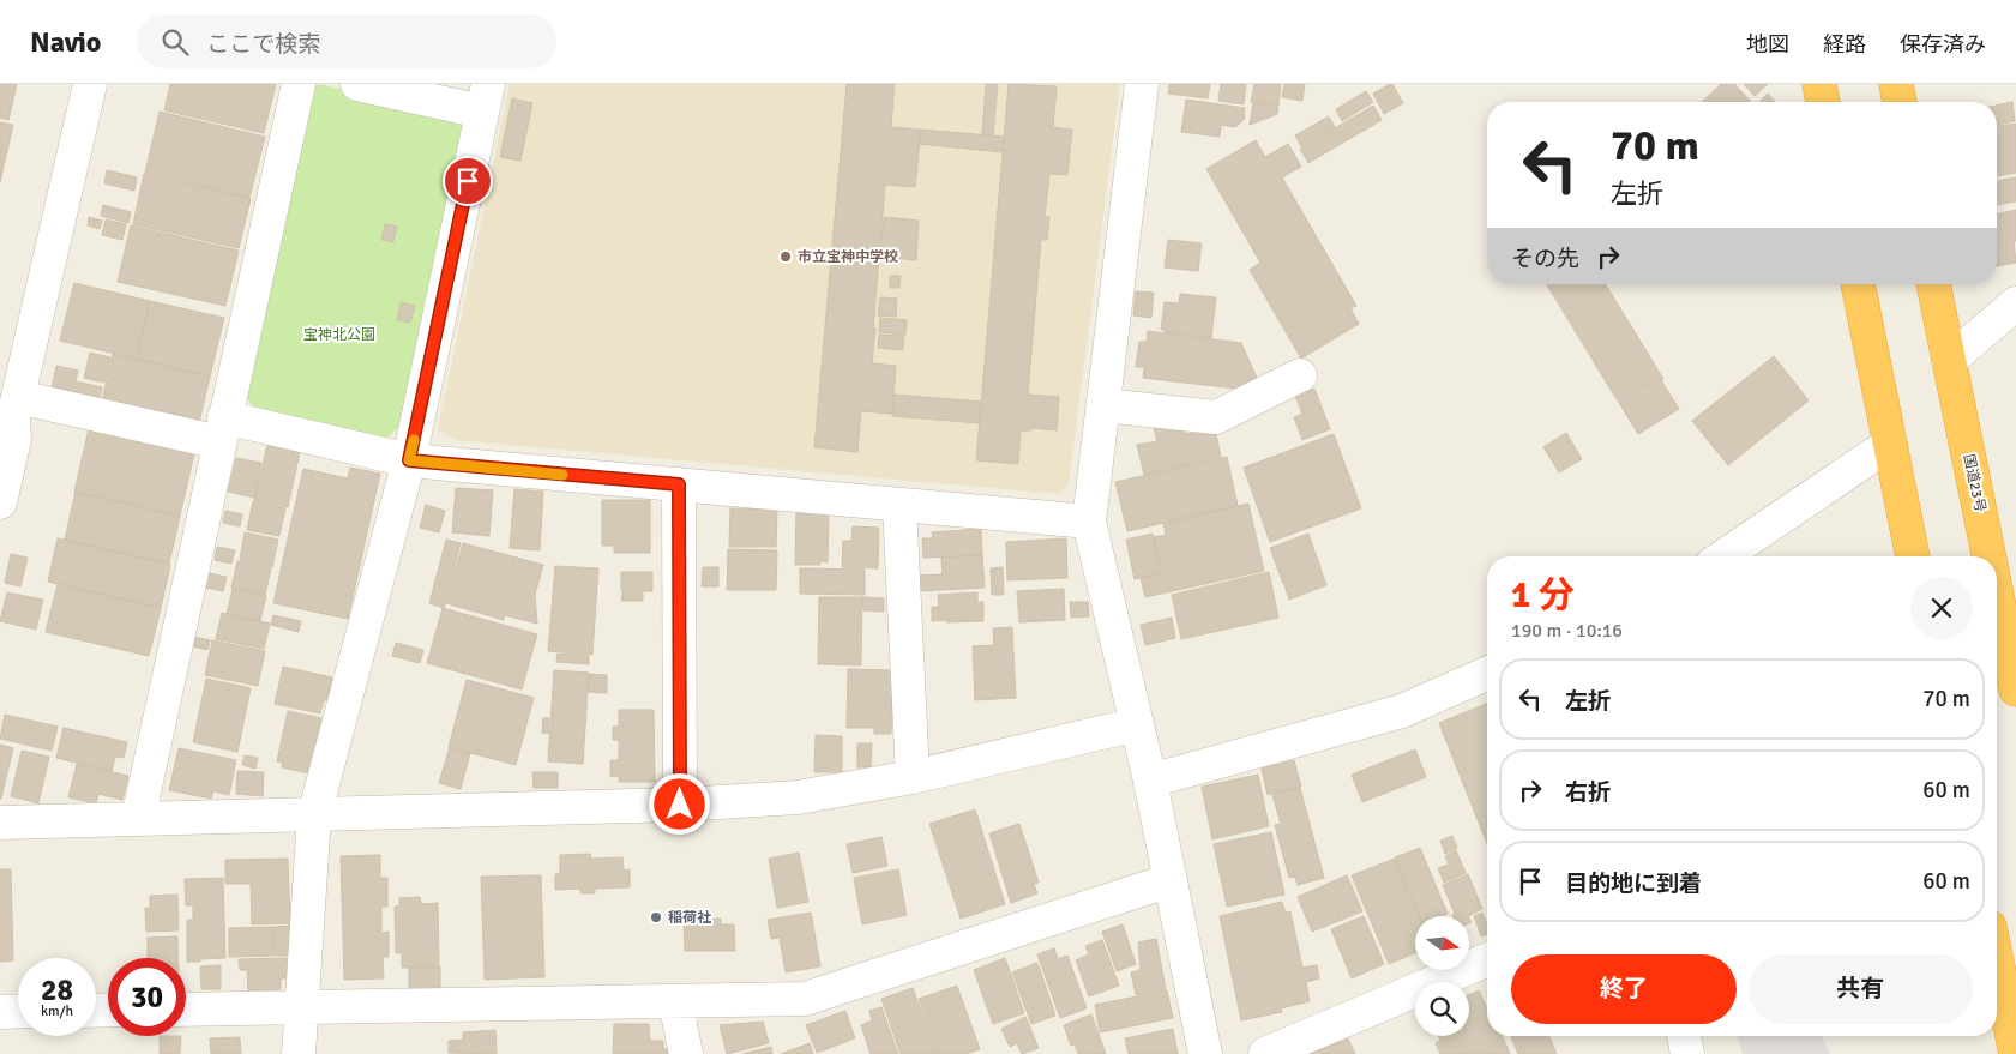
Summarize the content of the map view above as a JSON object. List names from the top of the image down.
{
  "streets": {
    "highway": ["国道23号"]
  },
  "parks": ["宝神北公園"],
  "places": ["市立宝神中学校", "稲荷社"],
  "north": "right",
  "page": {
    "header": "Navio",
    "search": "ここで検索",
    "nav": ["地図", "経路", "保存済み"],
    "turn": ["70 m", "左折"],
    "then": "その先",
    "heading": ["1 分", "190 m · 10:16"],
    "list": [
      {
        "name": "左折",
        "value": "70 m"
      },
      {
        "name": "右折",
        "value": "60 m"
      },
      {
        "name": "目的地に到着",
        "value": "60 m"
      }
    ],
    "buttons": ["終了", "共有"],
    "speed": "28 km/h",
    "limit": "30"
  }
}
